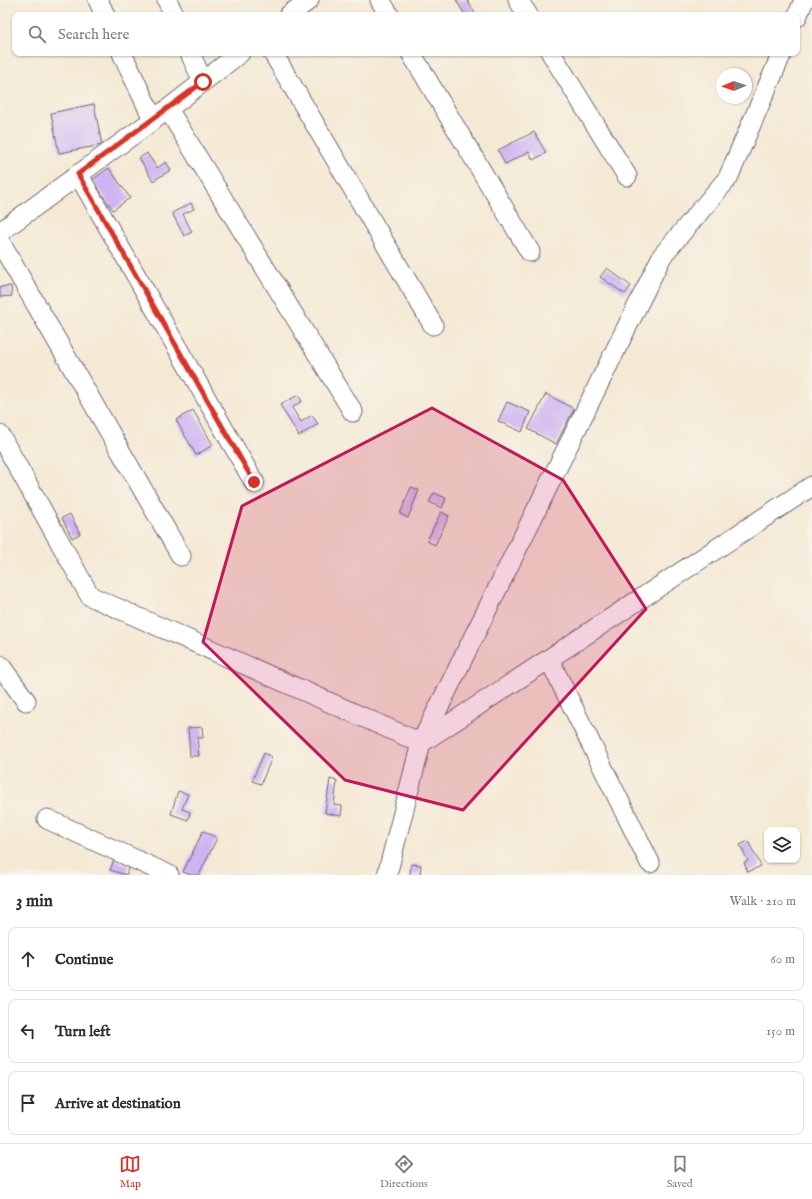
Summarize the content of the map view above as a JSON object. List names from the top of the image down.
{
  "north": "left",
  "page": {
    "search": "Search here",
    "heading": ["3 min", "Walk · 210 m"],
    "list": [
      ["Continue", "60 m"],
      ["Turn left", "150 m"],
      "Arrive at destination"
    ],
    "nav": ["Map", "Directions", "Saved"]
  }
}
